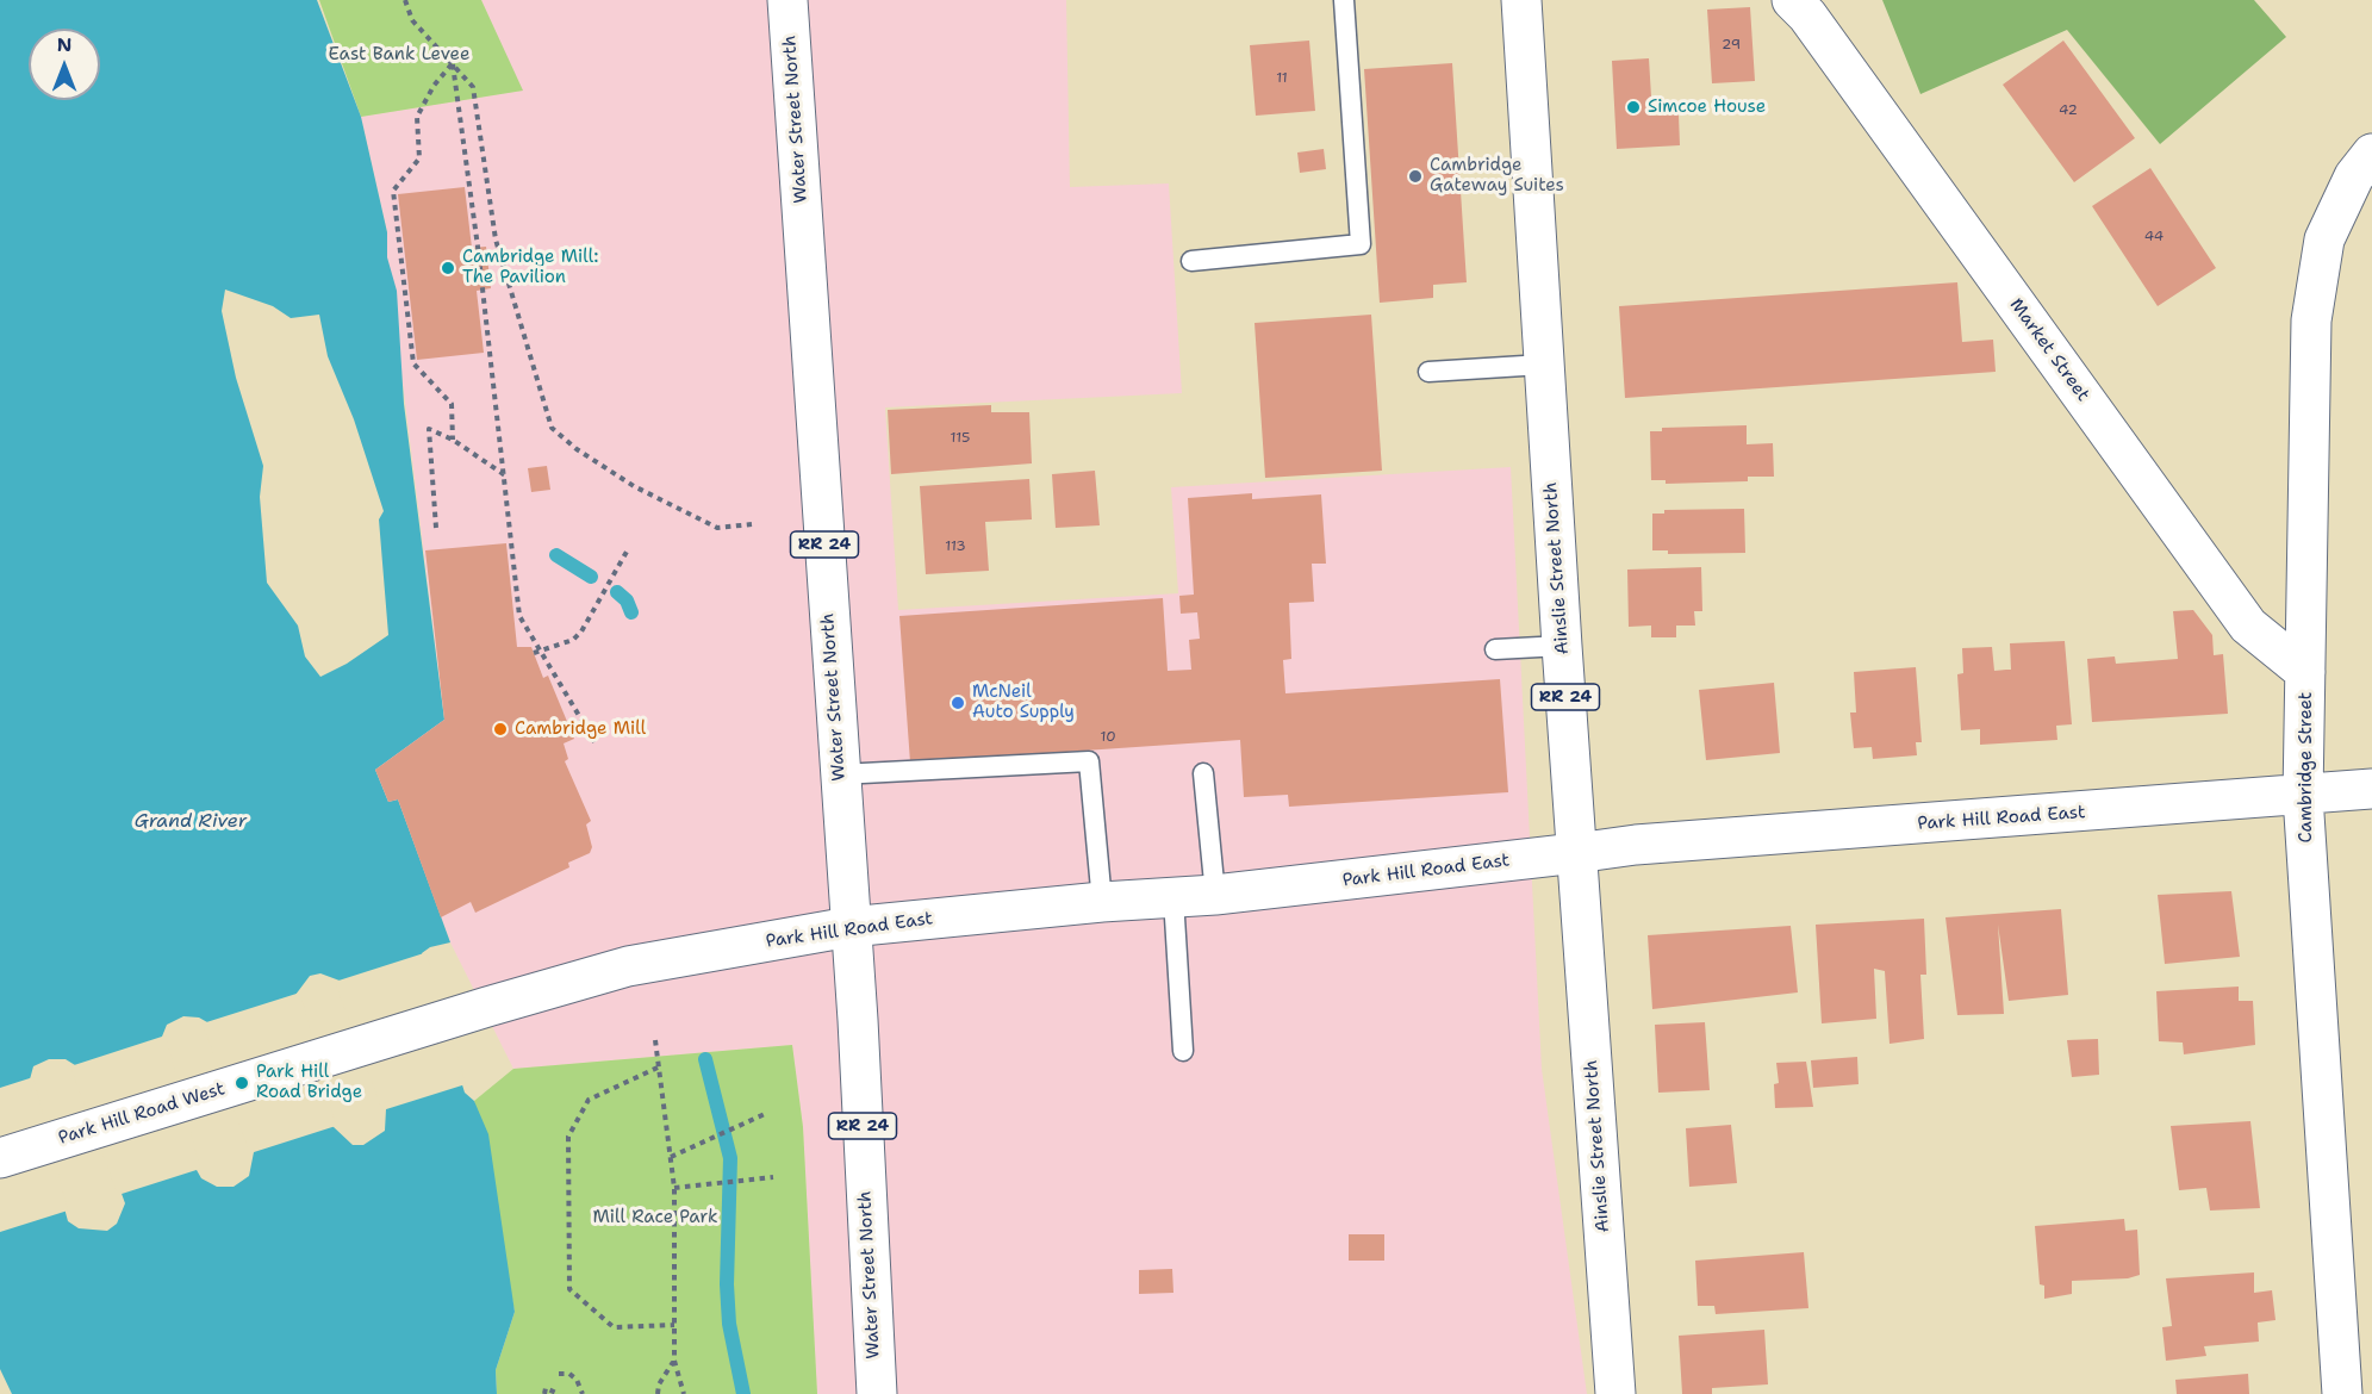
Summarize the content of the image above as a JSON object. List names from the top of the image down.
{
  "streets": {
    "main road": [
      "Water Street North",
      "Market Street",
      "RR 24",
      "Ainslie Street North",
      "Cambridge Street",
      "Park Hill Road East",
      "Park Hill Road West"
    ]
  },
  "crossings": [
    ["Water Street North", "Park Hill Road East"],
    ["Market Street", "Cambridge Street"],
    ["Ainslie Street North", "Park Hill Road East"],
    ["Cambridge Street", "Park Hill Road East"],
    ["Park Hill Road East", "Park Hill Road West"]
  ],
  "water": ["Grand River"],
  "parks": ["East Bank Levee", "Mill Race Park"],
  "places": [
    "Simcoe House",
    "Cambridge Gateway Suites",
    "Cambridge Mill: The Pavilion",
    "McNeil Auto Supply",
    "Cambridge Mill",
    "Park Hill Road Bridge"
  ],
  "house_numbers": [
    "29",
    "11",
    "42",
    "44",
    "115",
    "113",
    "10"
  ],
  "north": "top"
}
